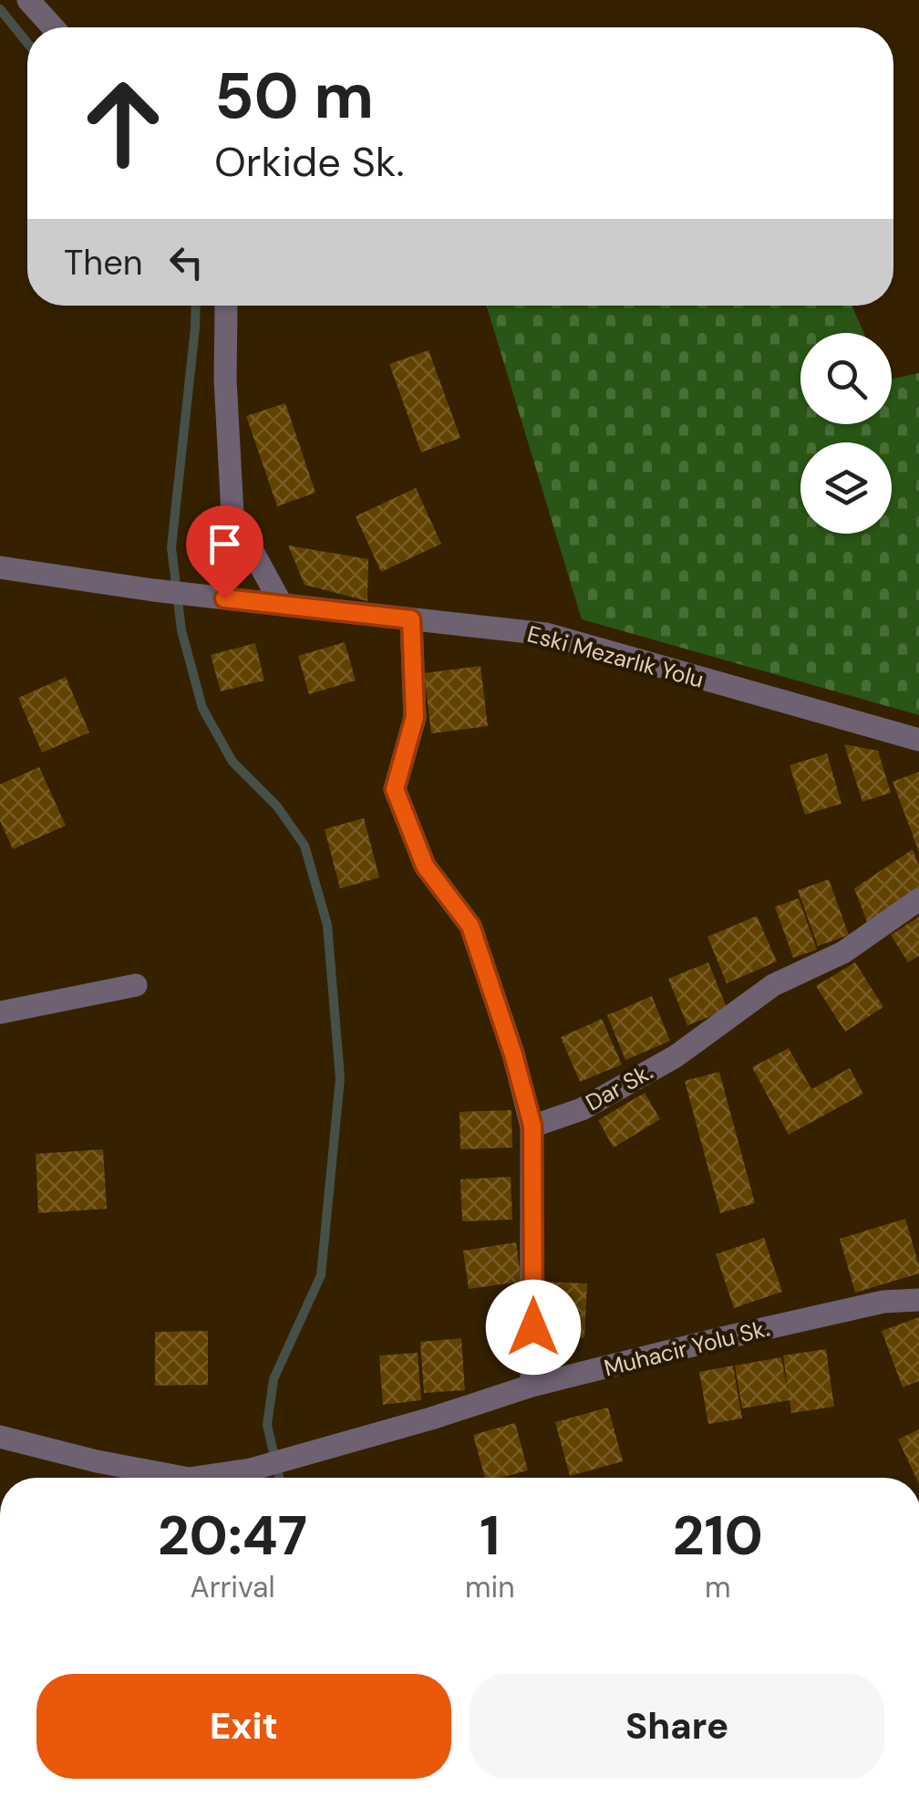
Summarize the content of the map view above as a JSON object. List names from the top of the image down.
{
  "streets": {
    "street": ["Eski Mezarlık Yolu", "Dar Sk.", "Muhacir Yolu Sk."]
  },
  "page": {
    "turn": ["50 m", "Orkide Sk."],
    "then": "Then",
    "eta": [
      "20:47",
      "Arrival",
      "1",
      "min",
      "210",
      "m"
    ],
    "buttons": ["Exit", "Share"]
  }
}
